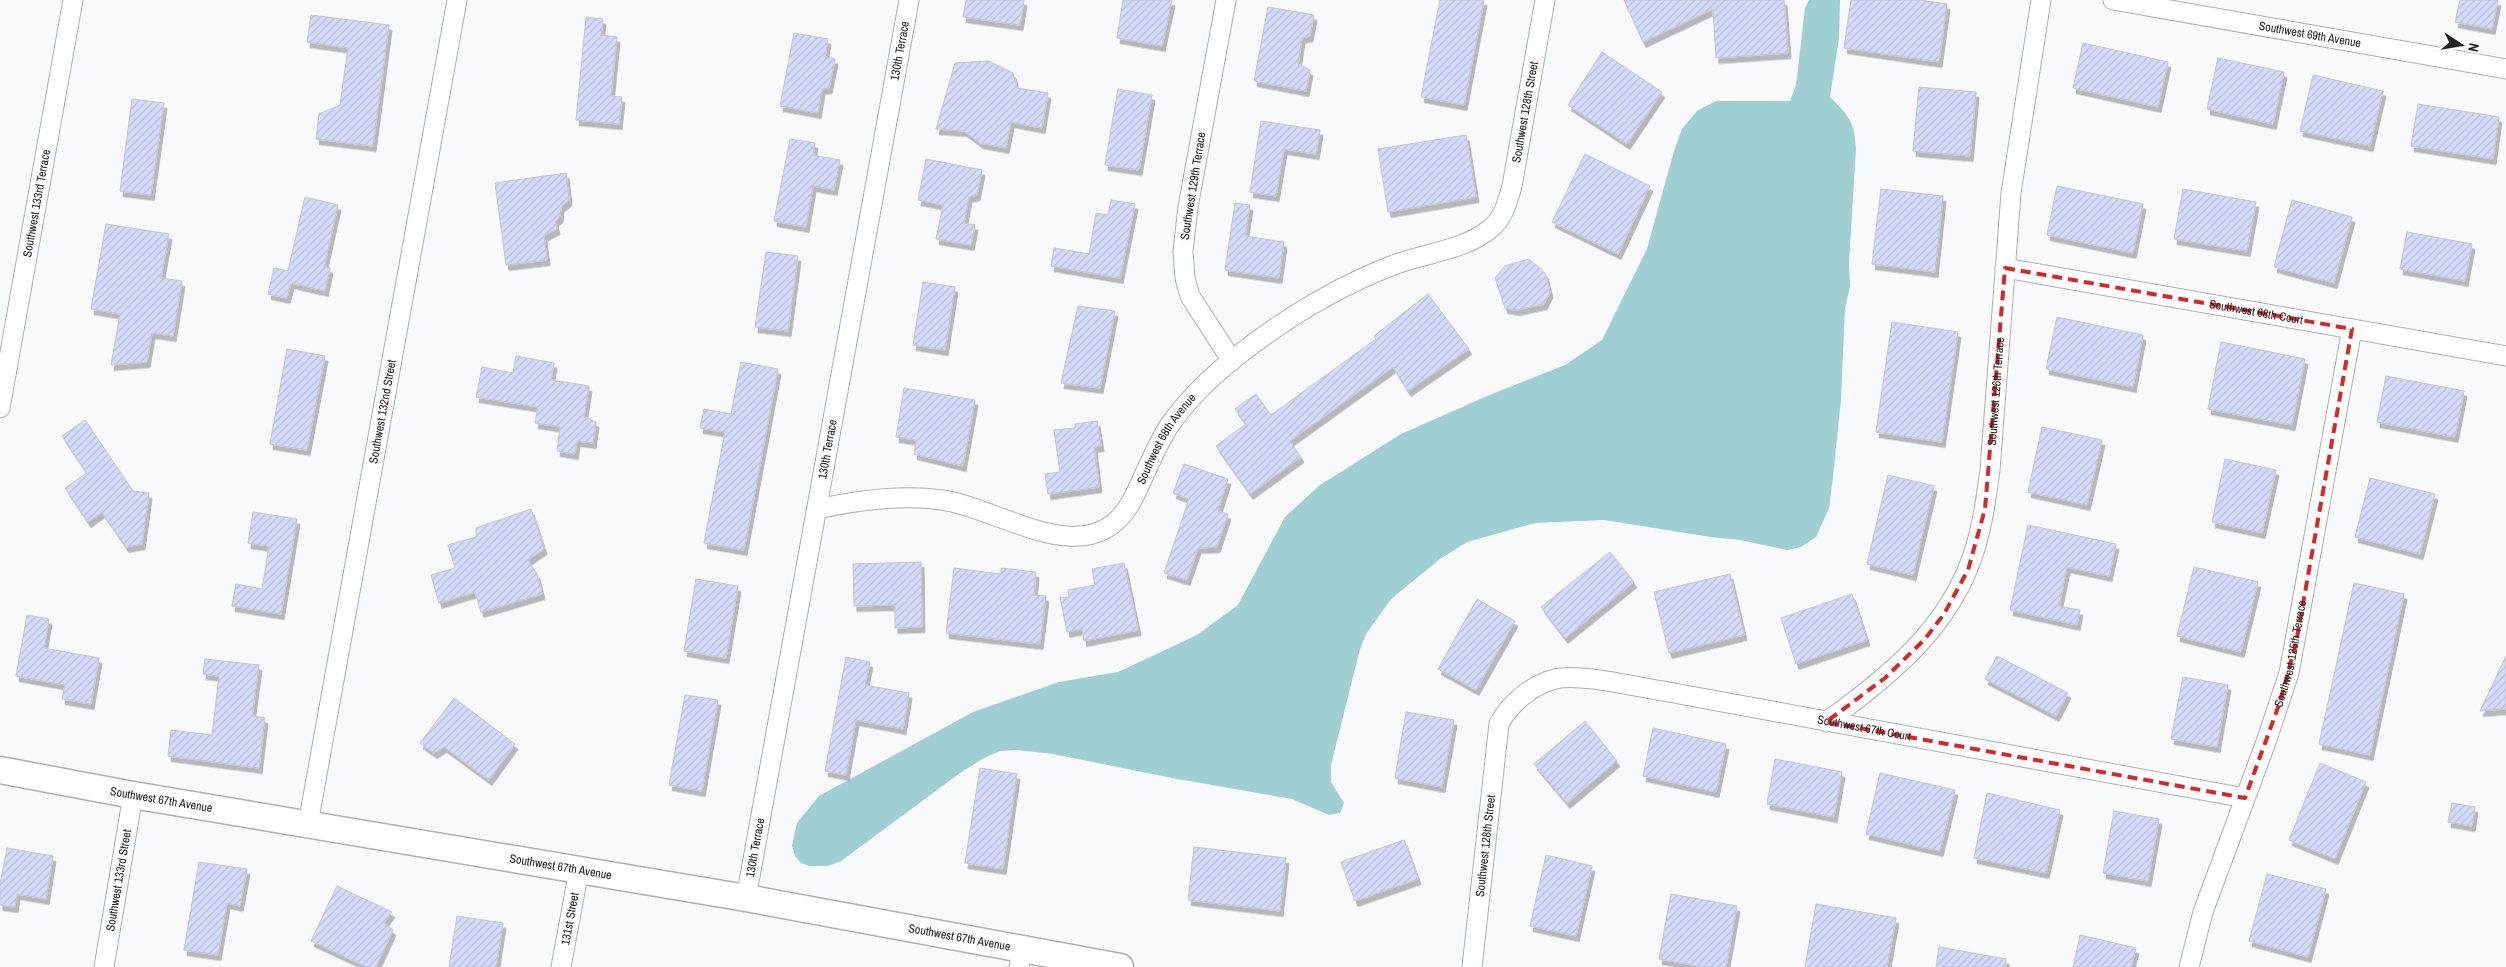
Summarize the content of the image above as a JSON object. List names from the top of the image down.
{
  "streets": {
    "main road": ["Southwest 67th Avenue"],
    "street": [
      "Southwest 69th Avenue",
      "130th Terrace",
      "Southwest 128th Street",
      "Southwest 129th Terrace",
      "Southwest 133rd Terrace",
      "Southwest 68th Court",
      "Southwest 126th Terrace",
      "Southwest 132nd Street",
      "Southwest 68th Avenue",
      "Southwest 125th Terrace",
      "Southwest 67th Court",
      "Southwest 133rd Street",
      "131st Street"
    ]
  },
  "crossings": [
    ["130th Terrace", "Southwest 68th Avenue"],
    ["130th Terrace", "Southwest 67th Avenue"],
    ["Southwest 128th Street", "Southwest 68th Avenue"],
    ["Southwest 128th Street", "Southwest 67th Court"],
    ["Southwest 129th Terrace", "Southwest 68th Avenue"],
    ["Southwest 68th Court", "Southwest 126th Terrace"],
    ["Southwest 68th Court", "Southwest 125th Terrace"],
    ["Southwest 126th Terrace", "Southwest 67th Court"],
    ["Southwest 132nd Street", "Southwest 67th Avenue"],
    ["Southwest 125th Terrace", "Southwest 67th Court"],
    ["Southwest 67th Avenue", "Southwest 133rd Street"],
    ["Southwest 67th Avenue", "131st Street"]
  ],
  "north": "right"
}
